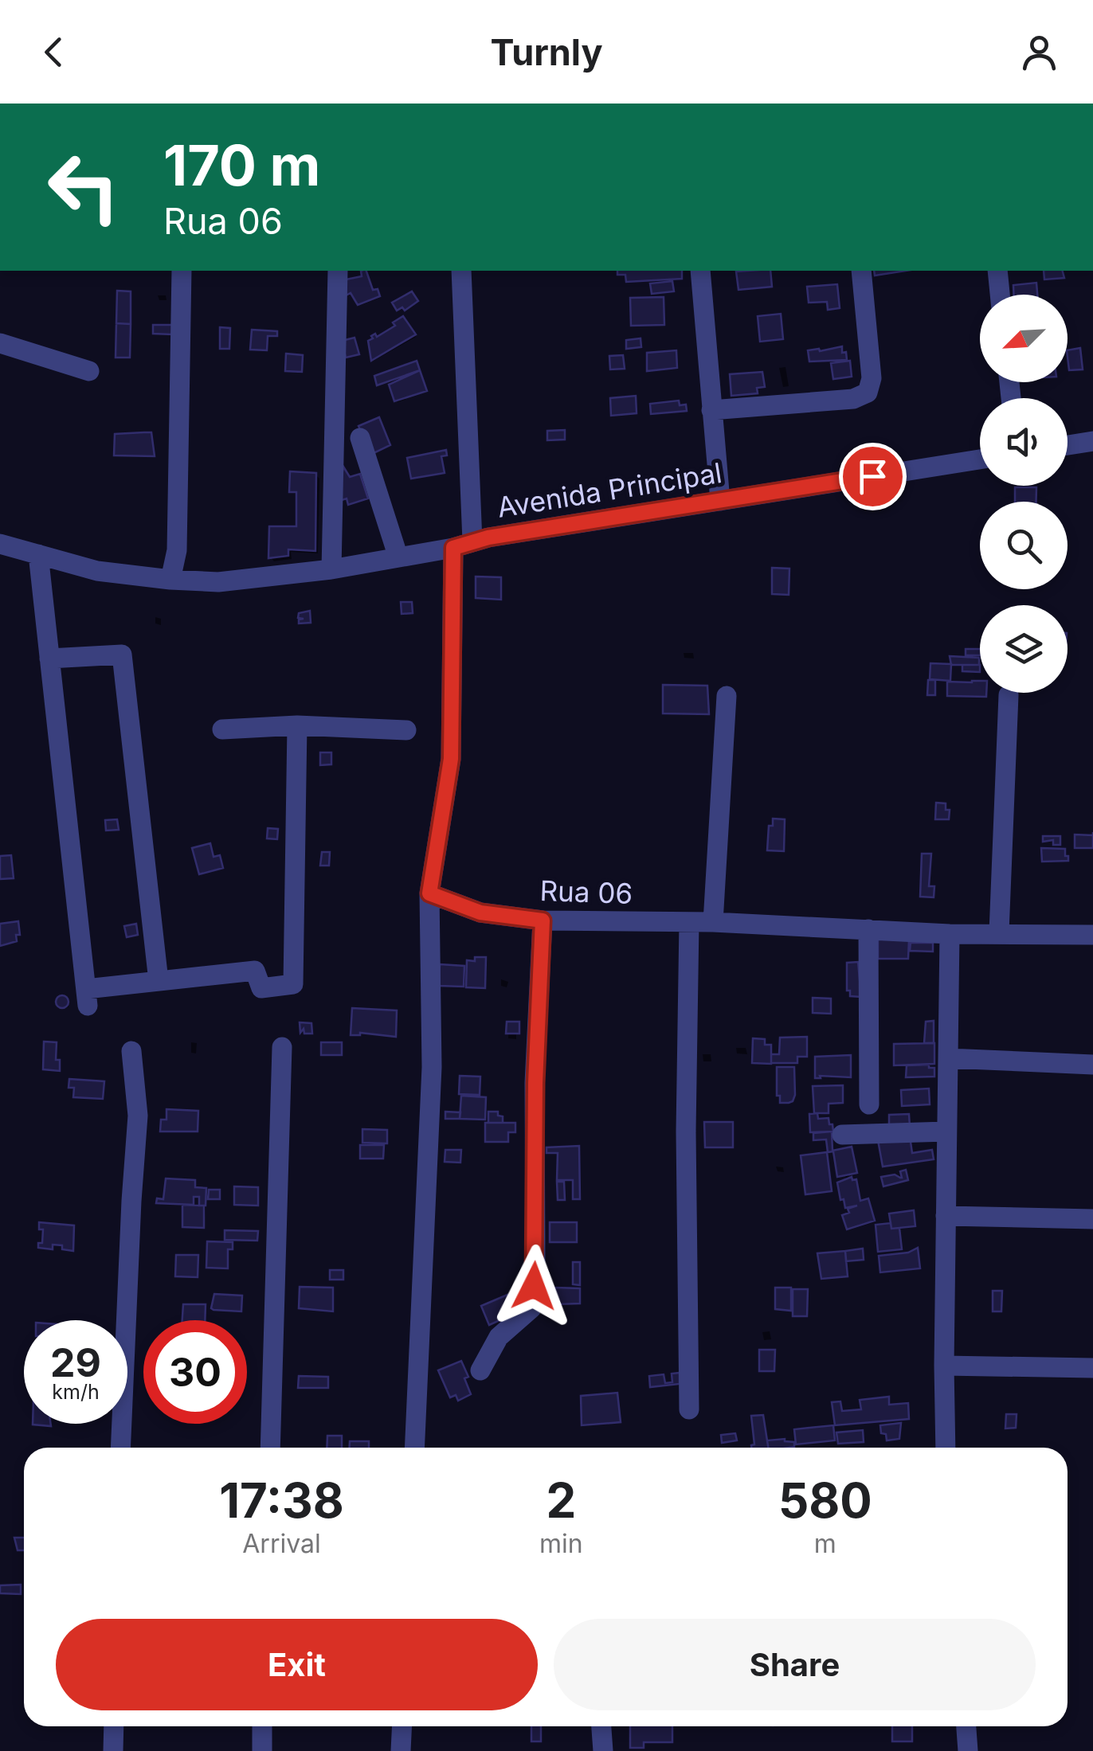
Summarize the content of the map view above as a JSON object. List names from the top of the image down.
{
  "streets": {
    "street": ["Avenida Principal", "Rua 06"]
  },
  "north": "bottom left",
  "page": {
    "header": "Turnly",
    "turn": ["170 m", "Rua 06"],
    "speed": "29 km/h",
    "limit": "30",
    "eta": [
      "17:38",
      "Arrival",
      "2",
      "min",
      "580",
      "m"
    ],
    "buttons": ["Exit", "Share"]
  }
}
